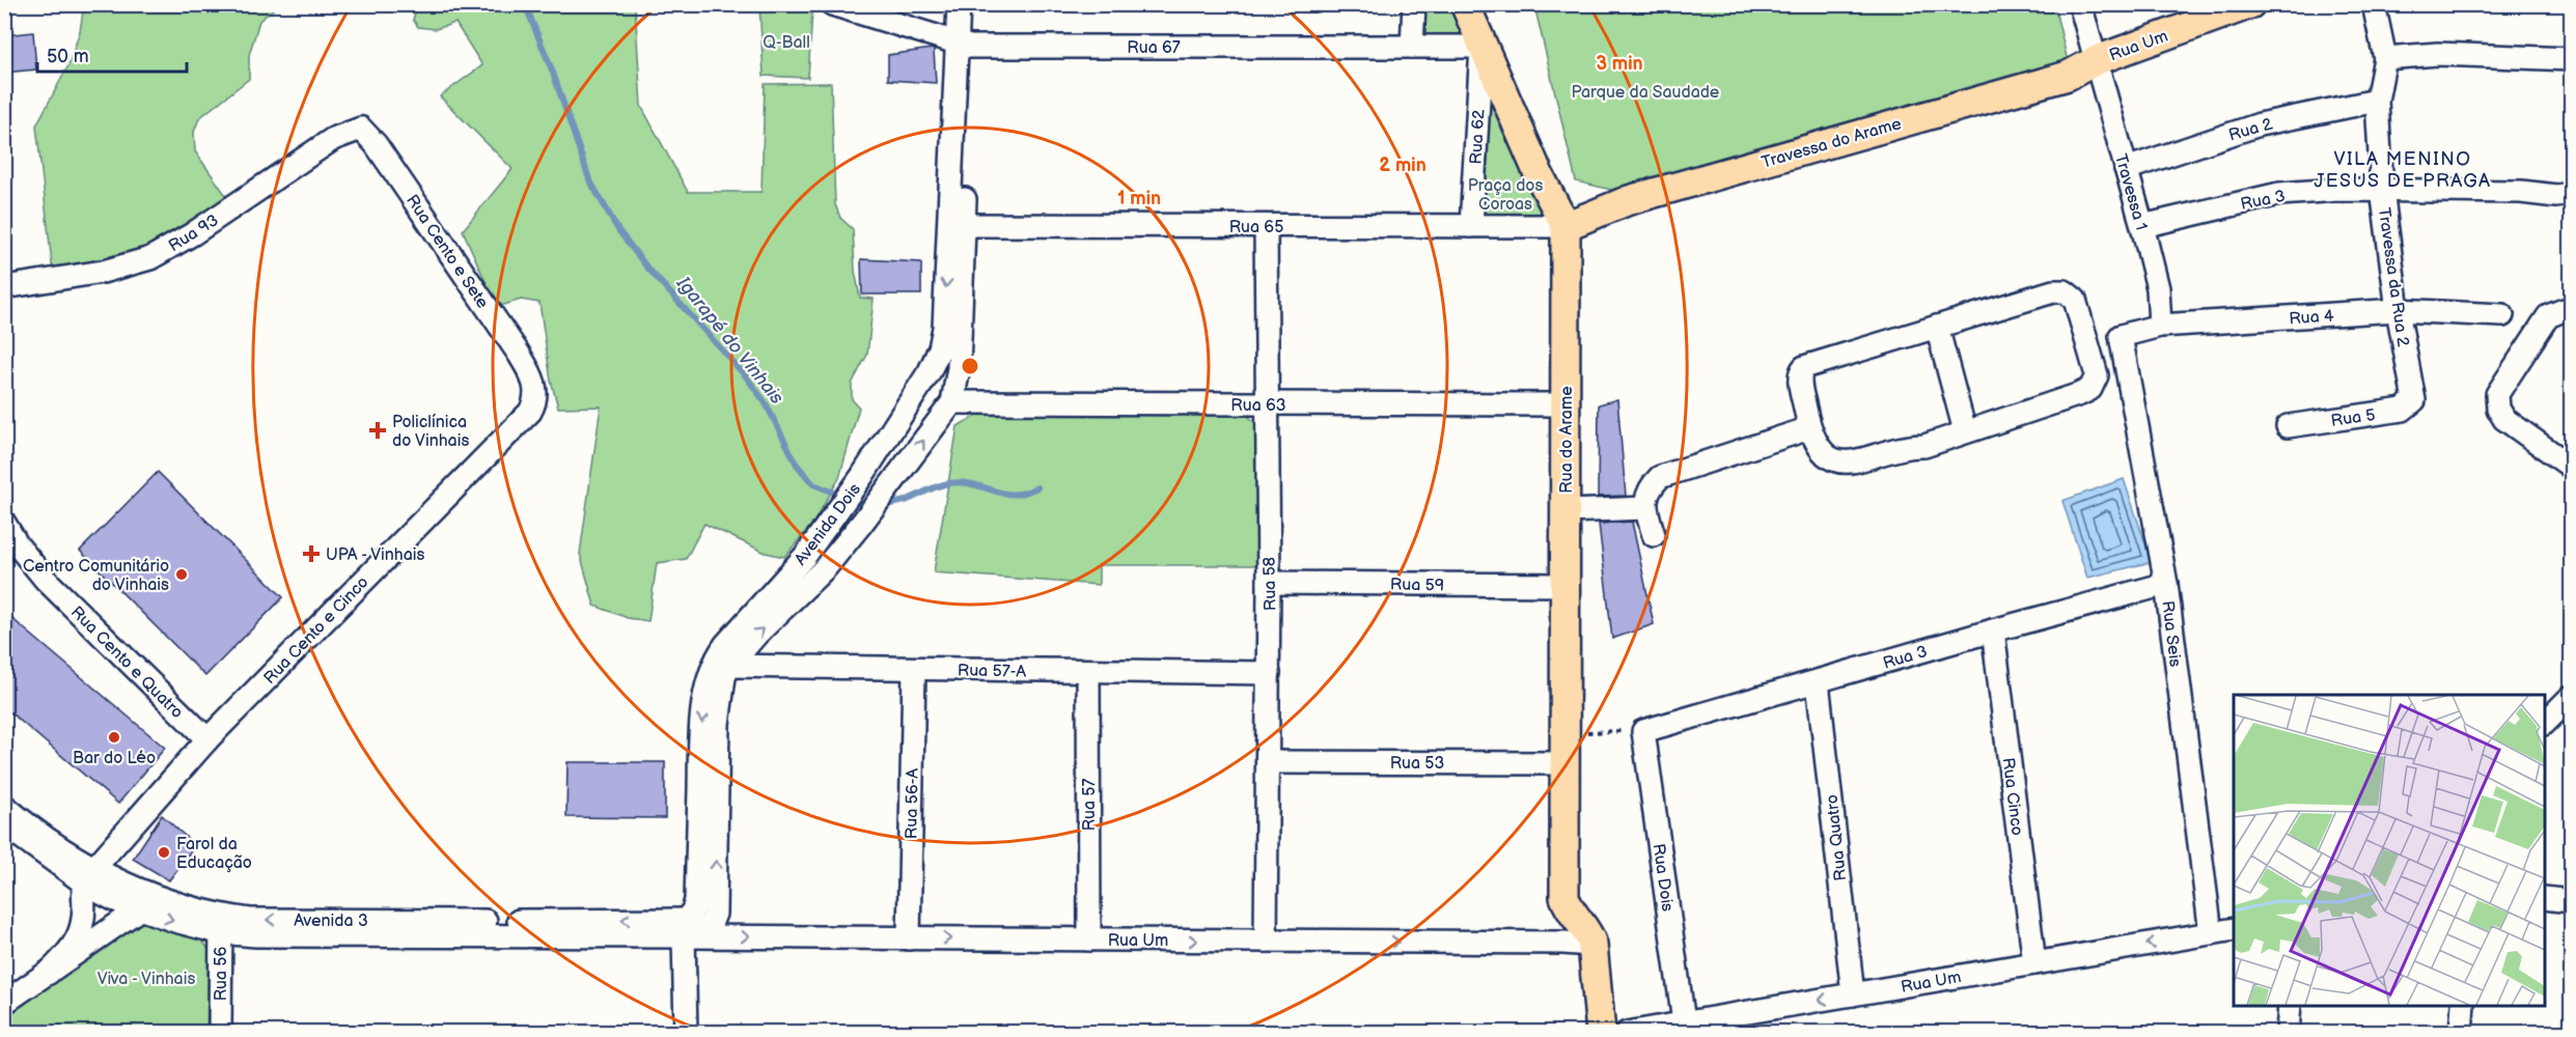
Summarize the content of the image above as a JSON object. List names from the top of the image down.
{
  "streets": {
    "main road": ["Rua Um", "Travessa do Arame", "Rua do Arame"],
    "street": [
      "Rua 67",
      "Rua 2",
      "Rua 62",
      "Travessa 1",
      "Rua 3",
      "Rua 65",
      "Rua 93",
      "Rua Cento e Sete",
      "Travessa da Rua 2",
      "Rua 4",
      "Rua 63",
      "Rua 5",
      "Avenida Dois",
      "Rua 58",
      "Rua 59",
      "Rua Cento e Cinco",
      "Rua Seis",
      "Rua Cento e Quatro",
      "Rua 57-A",
      "Rua 53",
      "Rua Cinco",
      "Rua 56-A",
      "Rua 57",
      "Rua Quatro",
      "Rua Dois",
      "Avenida 3",
      "Rua 56"
    ]
  },
  "crossings": [
    ["Rua Um", "Travessa do Arame"],
    ["Rua Um", "Travessa 1"],
    ["Rua Um", "Avenida Dois"],
    ["Rua Um", "Rua 58"],
    ["Rua Um", "Rua Seis"],
    ["Rua Um", "Rua Cinco"],
    ["Rua Um", "Rua 56-A"],
    ["Rua Um", "Rua 57"],
    ["Rua Um", "Rua Quatro"],
    ["Rua Um", "Rua Dois"],
    ["Rua Um", "Avenida 3"],
    ["Rua 67", "Rua 62"],
    ["Rua 67", "Rua do Arame"],
    ["Rua 67", "Avenida Dois"],
    ["Rua 2", "Travessa 1"],
    ["Rua 2", "Travessa da Rua 2"],
    ["Rua 62", "Rua 65"],
    ["Rua 62", "Rua do Arame"],
    ["Travessa do Arame", "Travessa 1"],
    ["Travessa do Arame", "Rua 65"],
    ["Travessa do Arame", "Rua do Arame"],
    ["Travessa 1", "Rua 3"],
    ["Travessa 1", "Rua 4"],
    ["Rua 3", "Travessa da Rua 2"],
    ["Rua 3", "Rua Seis"],
    ["Rua 3", "Rua Cinco"],
    ["Rua 3", "Rua Quatro"],
    ["Rua 3", "Rua Dois"],
    ["Rua 65", "Rua do Arame"],
    ["Rua 65", "Avenida Dois"],
    ["Rua 65", "Rua 58"],
    ["Rua 93", "Rua Cento e Sete"],
    ["Rua Cento e Sete", "Rua Cento e Cinco"],
    ["Travessa da Rua 2", "Rua 4"],
    ["Travessa da Rua 2", "Rua 5"],
    ["Rua 4", "Rua Seis"],
    ["Rua 63", "Rua do Arame"],
    ["Rua 63", "Avenida Dois"],
    ["Rua 63", "Rua 58"],
    ["Rua do Arame", "Rua 59"],
    ["Rua do Arame", "Rua 53"],
    ["Avenida Dois", "Rua 57-A"],
    ["Avenida Dois", "Avenida 3"],
    ["Rua 58", "Rua 59"],
    ["Rua 58", "Rua 57-A"],
    ["Rua 58", "Rua 53"],
    ["Rua Cento e Cinco", "Rua Cento e Quatro"],
    ["Rua Cento e Cinco", "Avenida 3"],
    ["Rua 57-A", "Rua 56-A"],
    ["Rua 57-A", "Rua 57"],
    ["Avenida 3", "Rua 56"]
  ],
  "districts": ["VILA MENINO JESUS DE PRAGA"],
  "water": ["Igarapé do Vinhais"],
  "parks": [
    "Q-Ball",
    "Parque da Saudade",
    "Praça dos Coroas",
    "Viva - Vinhais"
  ],
  "places": {
    "health": ["Policlínica do Vinhais", "UPA - Vinhais"],
    "other": ["Centro Comunitário do Vinhais", "Bar do Léo", "Farol da Educação"]
  },
  "scale_bar": "50 m",
  "rings": ["3 min", "2 min", "1 min"]
}
